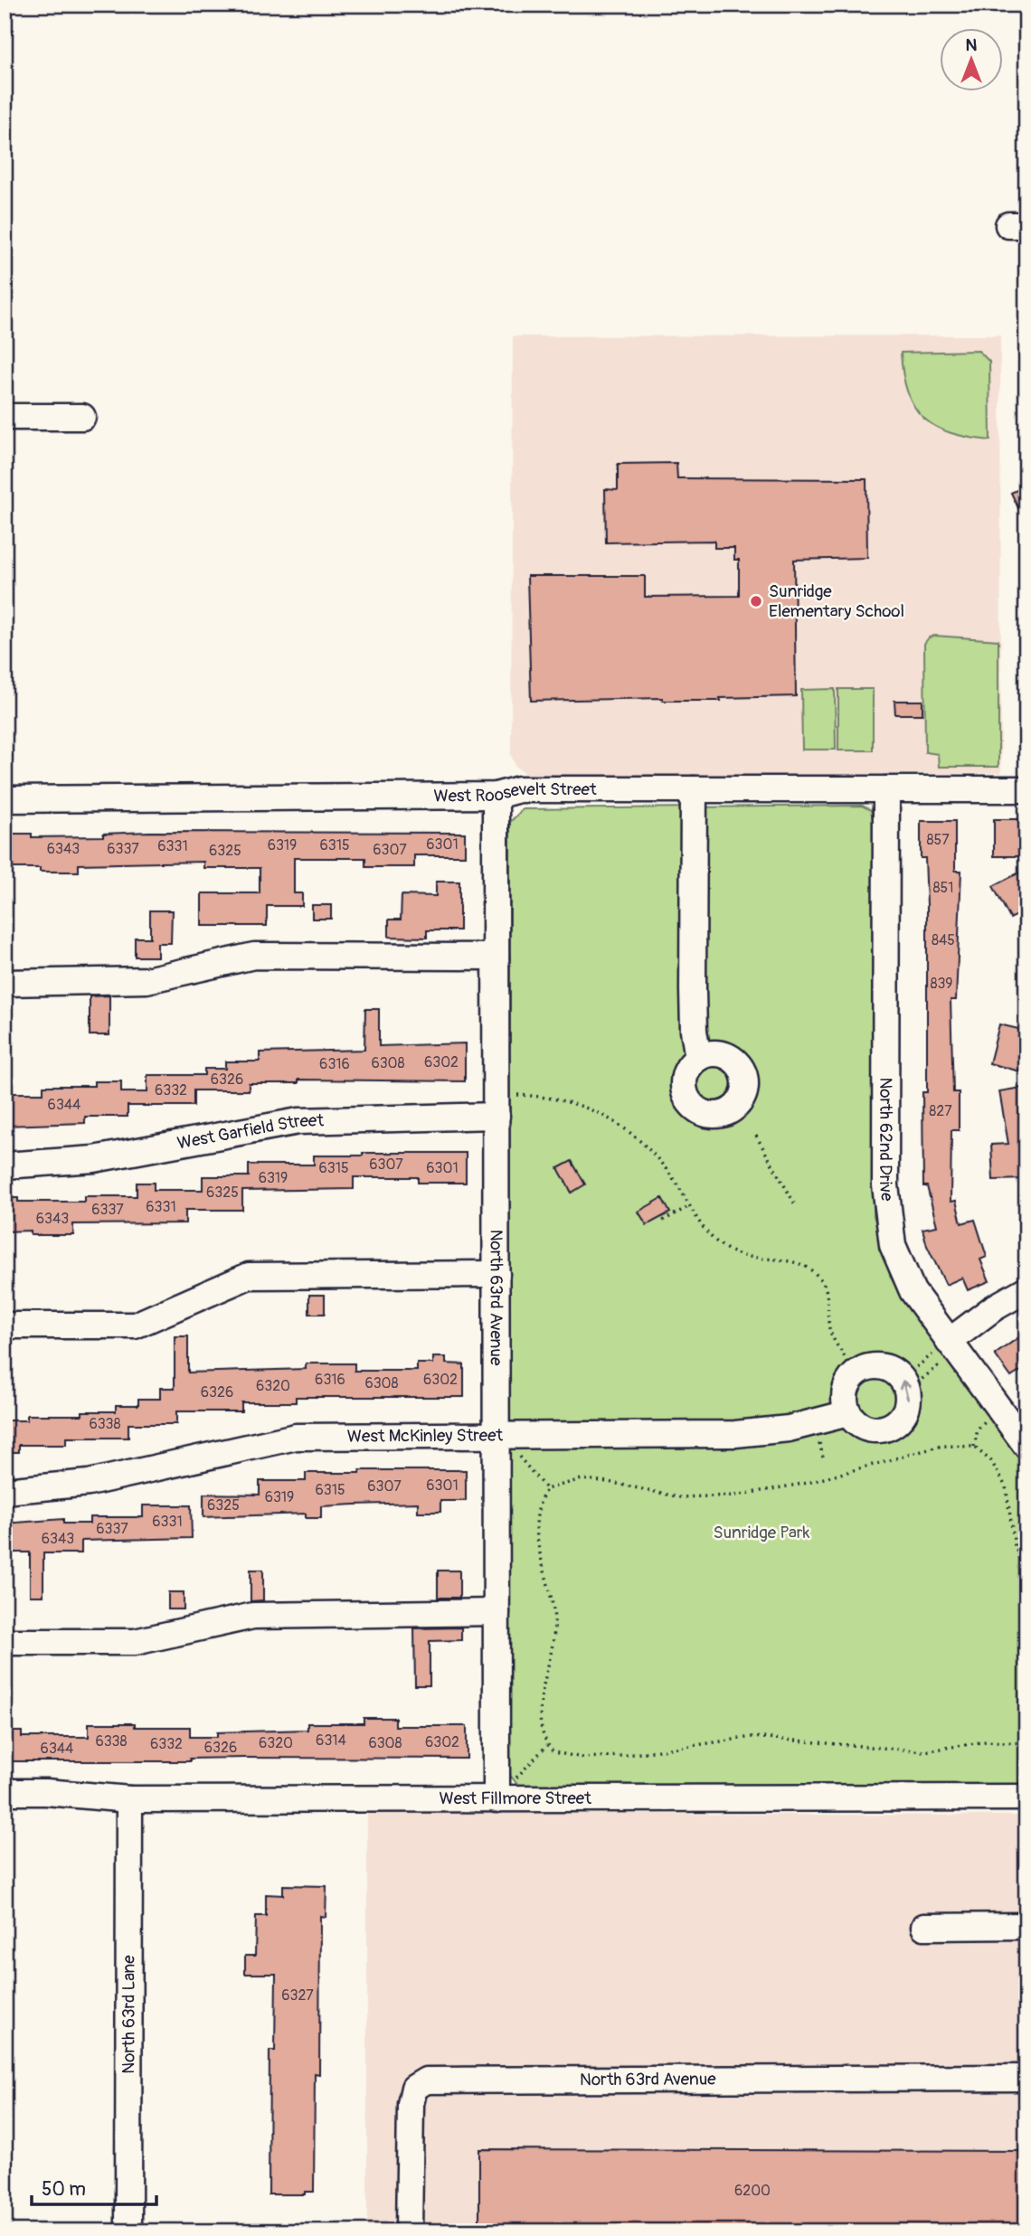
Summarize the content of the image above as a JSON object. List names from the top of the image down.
{
  "streets": {
    "street": [
      "West Roosevelt Street",
      "West Garfield Street",
      "North 62nd Drive",
      "North 63rd Avenue",
      "West McKinley Street",
      "West Fillmore Street",
      "North 63rd Lane"
    ]
  },
  "crossings": [
    ["West Roosevelt Street", "North 62nd Drive"],
    ["West Roosevelt Street", "North 63rd Avenue"],
    ["West Garfield Street", "North 63rd Avenue"],
    ["North 63rd Avenue", "West McKinley Street"],
    ["North 63rd Avenue", "West Fillmore Street"],
    ["West Fillmore Street", "North 63rd Lane"]
  ],
  "parks": ["Sunridge Park"],
  "places": ["Sunridge Elementary School"],
  "house_numbers": [
    "857",
    "6301",
    "6319",
    "6315",
    "6331",
    "6343",
    "6337",
    "6307",
    "6325",
    "851",
    "845",
    "839",
    "6302",
    "6308",
    "6316",
    "6326",
    "6332",
    "6344",
    "827",
    "6307",
    "6315",
    "6301",
    "6319",
    "6325",
    "6331",
    "6337",
    "6343",
    "6316",
    "6302",
    "6308",
    "6320",
    "6326",
    "6338",
    "6301",
    "6307",
    "6315",
    "6319",
    "6325",
    "6331",
    "6337",
    "6343",
    "6314",
    "6338",
    "6302",
    "6320",
    "6308",
    "6332",
    "6326",
    "6344",
    "6327",
    "6200"
  ],
  "scale_bar": "50 m",
  "north": "top"
}
